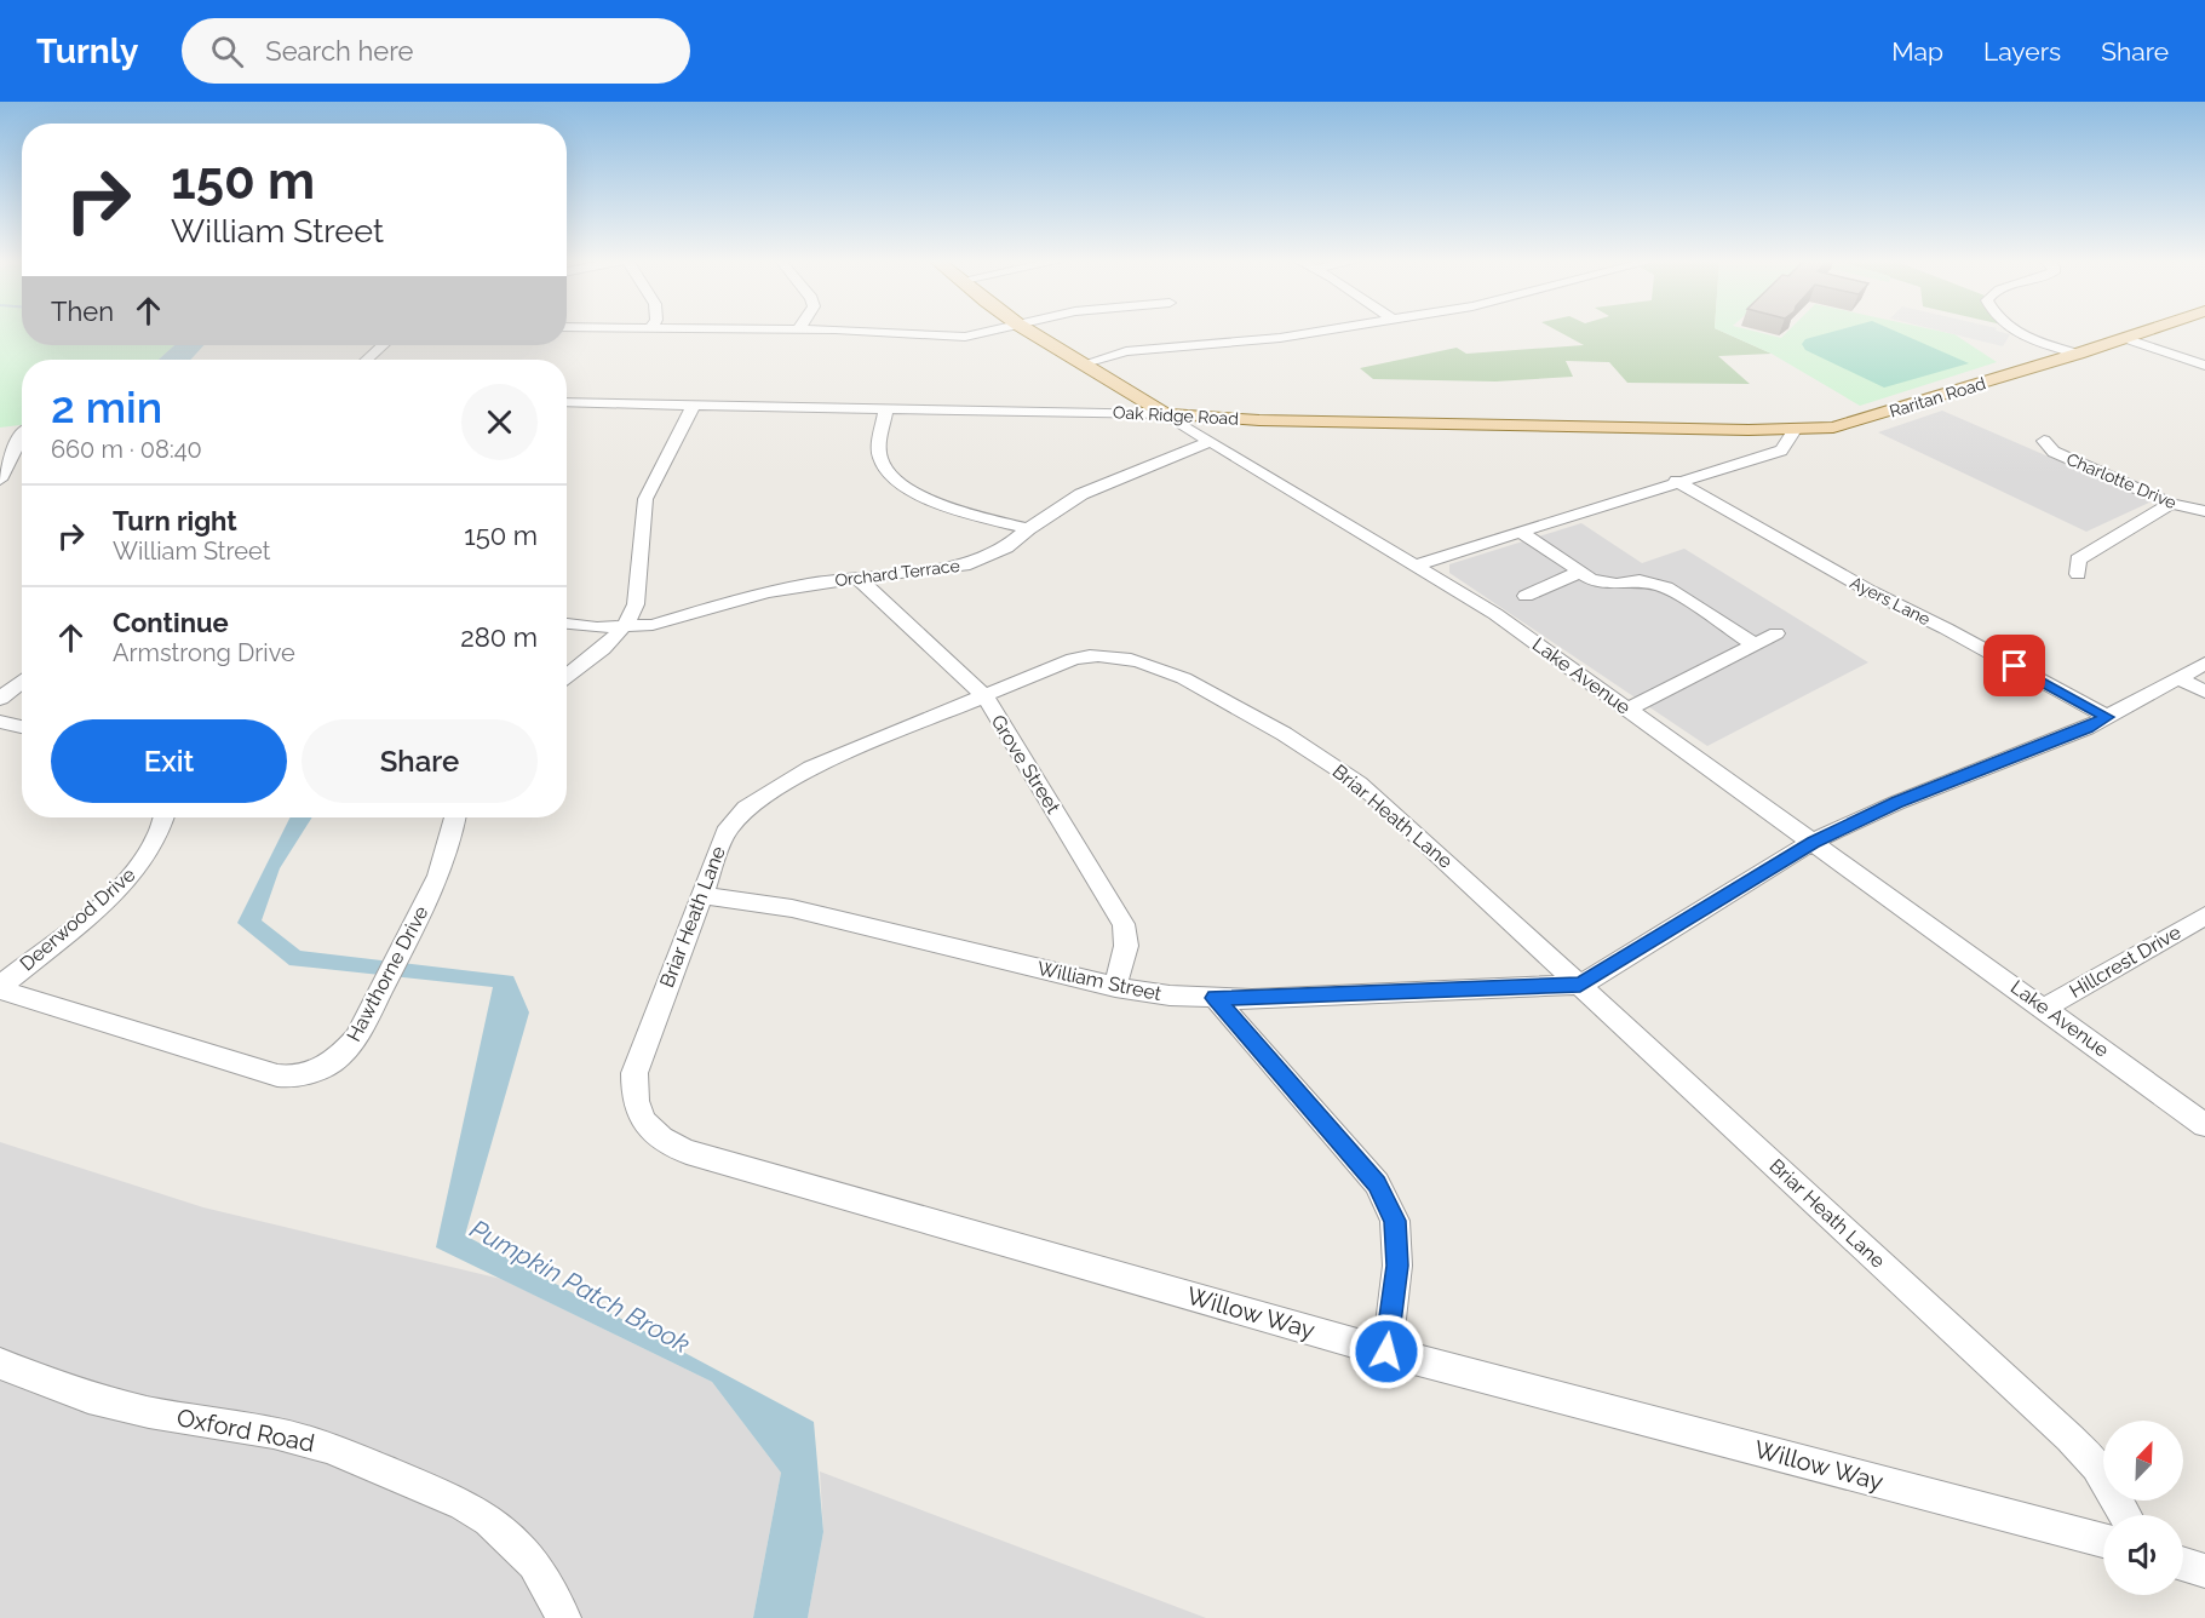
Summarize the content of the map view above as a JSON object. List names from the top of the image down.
{
  "streets": {
    "main road": ["Raritan Road", "Oak Ridge Road", "Lake Avenue"],
    "street": [
      "Charlotte Drive",
      "Orchard Terrace",
      "Ayers Lane",
      "Grove Street",
      "Briar Heath Lane",
      "Deerwood Drive",
      "Hillcrest Drive",
      "Hawthorne Drive",
      "William Street",
      "Willow Way",
      "Oxford Road"
    ]
  },
  "crossings": [
    ["Raritan Road", "Oak Ridge Road"],
    ["Oak Ridge Road", "Lake Avenue"],
    ["Orchard Terrace", "Lake Avenue"],
    ["Orchard Terrace", "Grove Street"],
    ["Ayers Lane", "William Street"],
    ["Lake Avenue", "Hillcrest Drive"],
    ["Lake Avenue", "William Street"],
    ["Grove Street", "Briar Heath Lane"],
    ["Grove Street", "William Street"],
    ["Briar Heath Lane", "William Street"],
    ["Briar Heath Lane", "Willow Way"],
    ["Deerwood Drive", "Hawthorne Drive"]
  ],
  "water": ["Pumpkin Patch Brook"],
  "north": "top right",
  "page": {
    "header": "Turnly",
    "search": "Search here",
    "nav": ["Map", "Layers", "Share"],
    "turn": ["150 m", "William Street"],
    "then": "Then",
    "heading": ["2 min", "660 m · 08:40"],
    "list": [
      {
        "name": "Turn right",
        "note": "William Street",
        "value": "150 m"
      },
      {
        "name": "Continue",
        "note": "Armstrong Drive",
        "value": "280 m"
      }
    ],
    "buttons": ["Exit", "Share"]
  }
}
